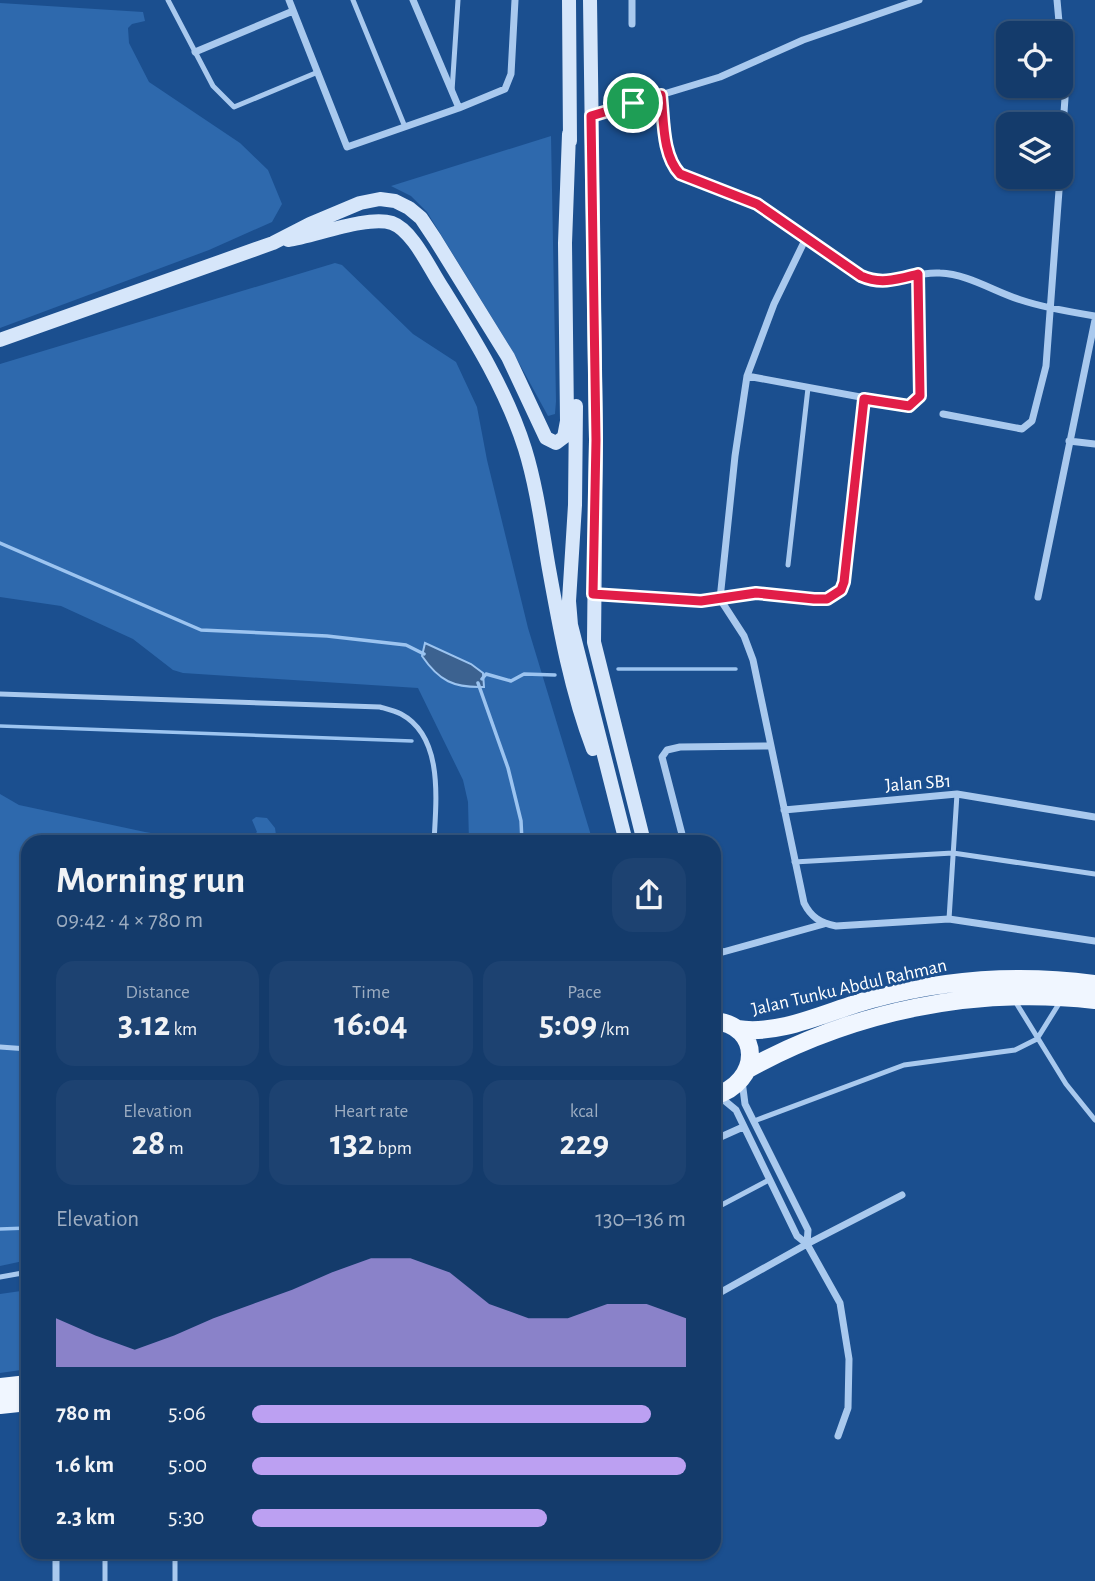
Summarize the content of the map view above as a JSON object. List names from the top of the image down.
{
  "streets": {
    "main road": ["Jalan Tunku Abdul Rahman"],
    "street": ["Jalan SB1"]
  },
  "page": {
    "heading": ["Morning run", "09:42 · 4 × 780 m"],
    "stats": [
      ["Distance", "3.12 km"],
      ["Time", "16:04"],
      ["Pace", "5:09 /km"],
      ["Elevation", "28 m"],
      ["Heart rate", "132 bpm"],
      ["kcal", "229"]
    ],
    "chart": ["Elevation", "130–136 m"],
    "list": [
      {
        "name": "780 m",
        "note": "5:06"
      },
      {
        "name": "1.6 km",
        "note": "5:00"
      },
      {
        "name": "2.3 km",
        "note": "5:30"
      }
    ]
  }
}
